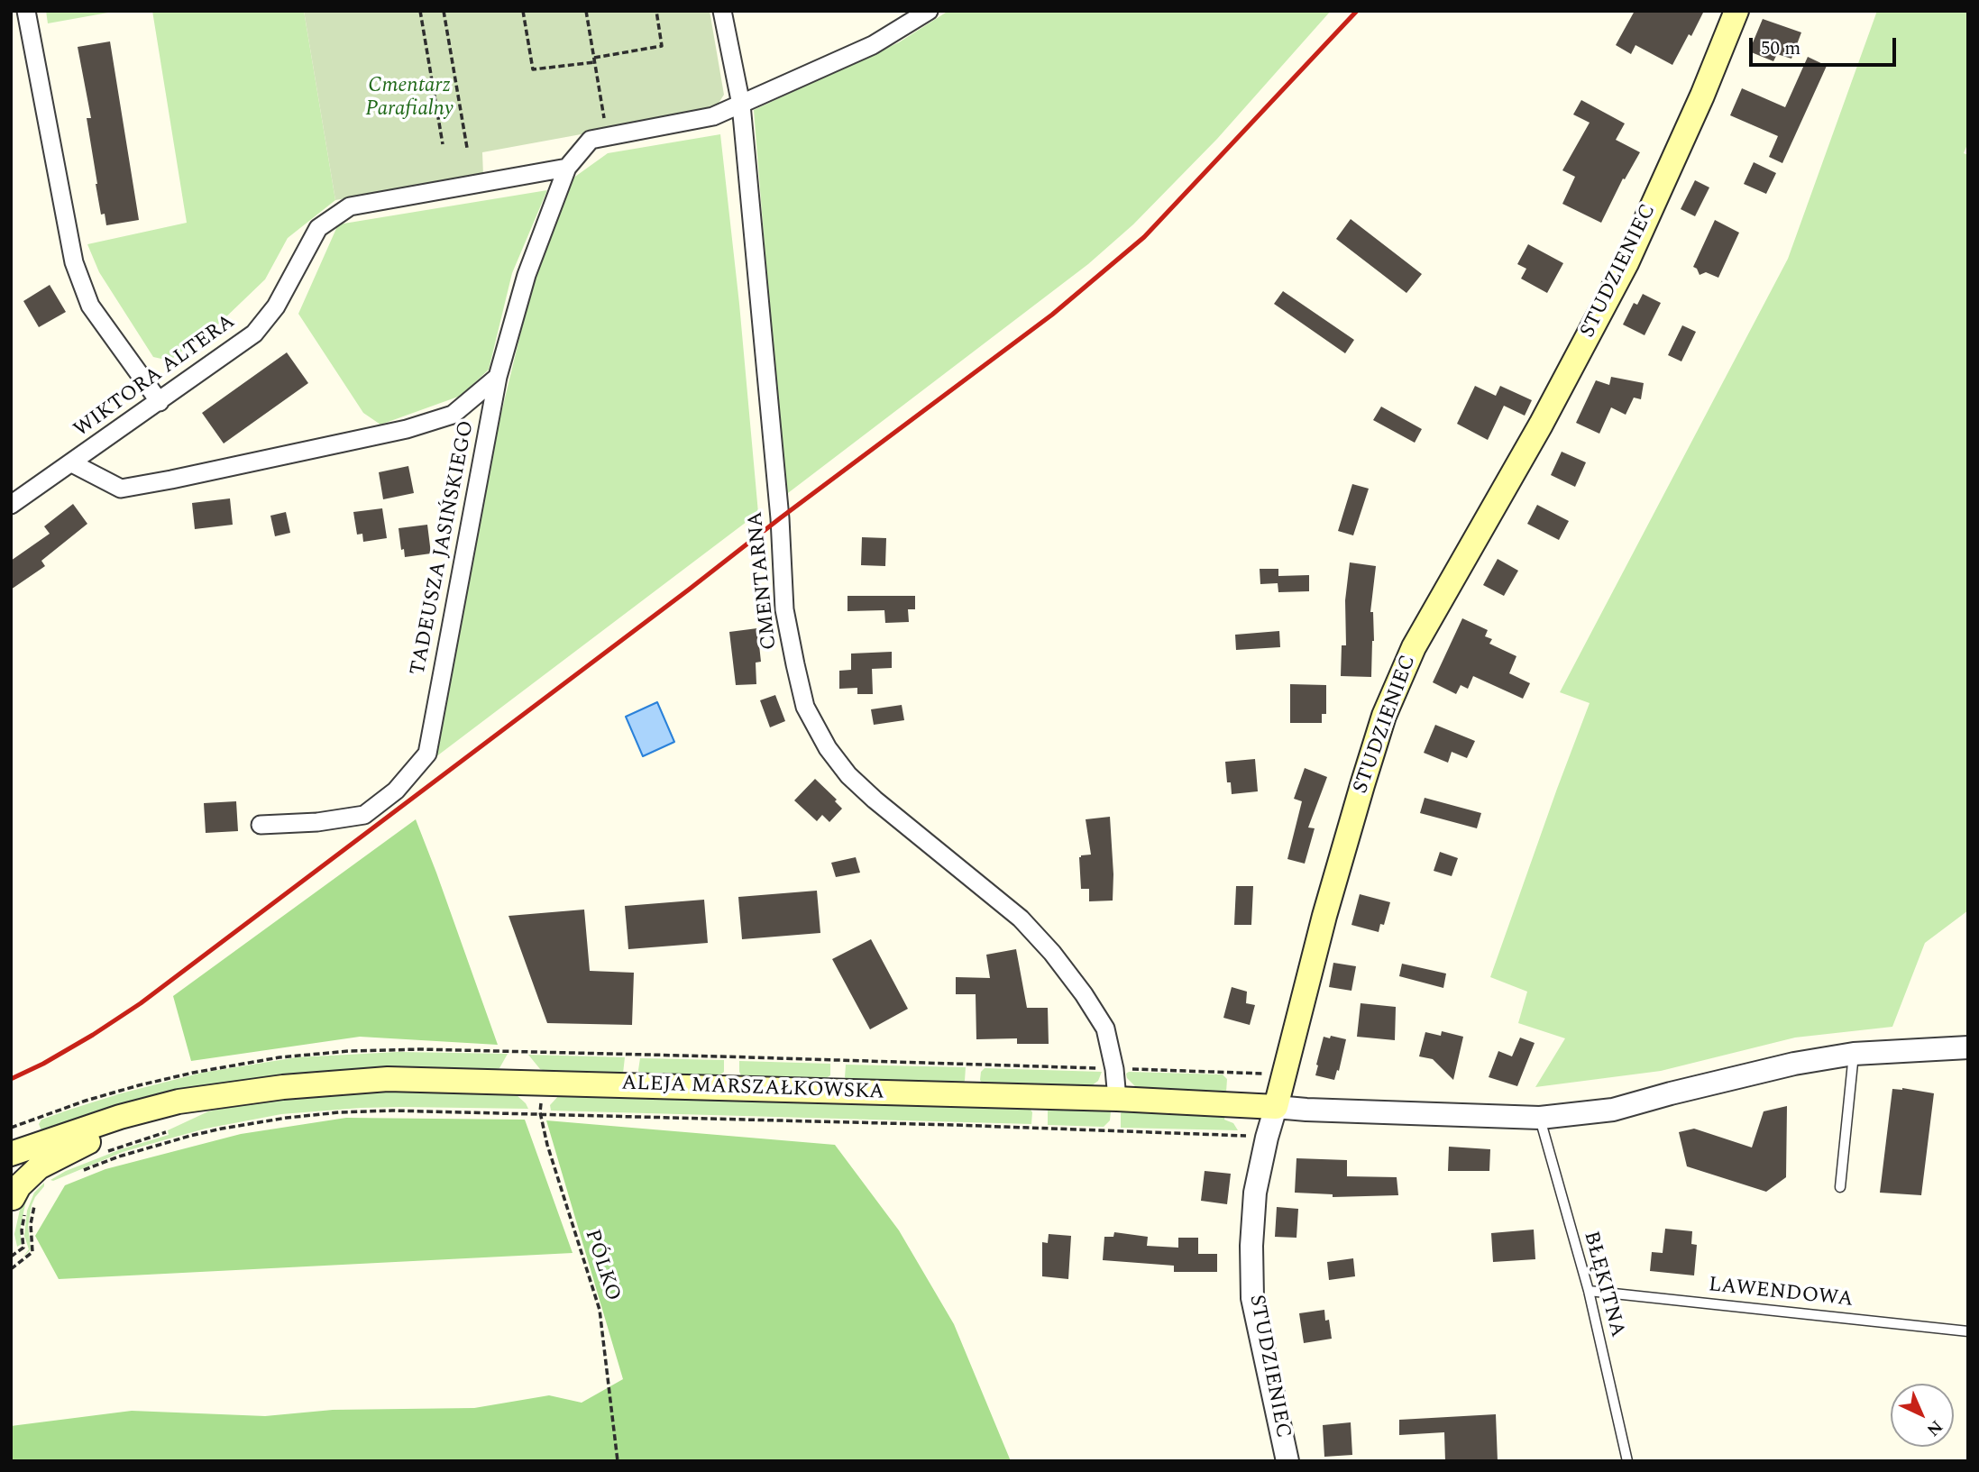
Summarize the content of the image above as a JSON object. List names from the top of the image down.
{
  "streets": {
    "main road": ["STUDZIENIEC", "ALEJA MARSZAŁKOWSKA"],
    "street": ["WIKTORA ALTERA", "TADEUSZA JASIŃSKIEGO", "CMENTARNA"],
    "lane": ["BŁĘKITNA", "LAWENDOWA"],
    "path": ["PÓLKO"]
  },
  "crossings": [
    ["STUDZIENIEC", "ALEJA MARSZAŁKOWSKA"],
    ["WIKTORA ALTERA", "TADEUSZA JASIŃSKIEGO"],
    ["TADEUSZA JASIŃSKIEGO", "CMENTARNA"],
    ["CMENTARNA", "ALEJA MARSZAŁKOWSKA"],
    ["ALEJA MARSZAŁKOWSKA", "PÓLKO"],
    ["BŁĘKITNA", "LAWENDOWA"]
  ],
  "parks": ["Cmentarz Parafialny"],
  "scale_bar": "50 m",
  "north": "bottom right"
}
